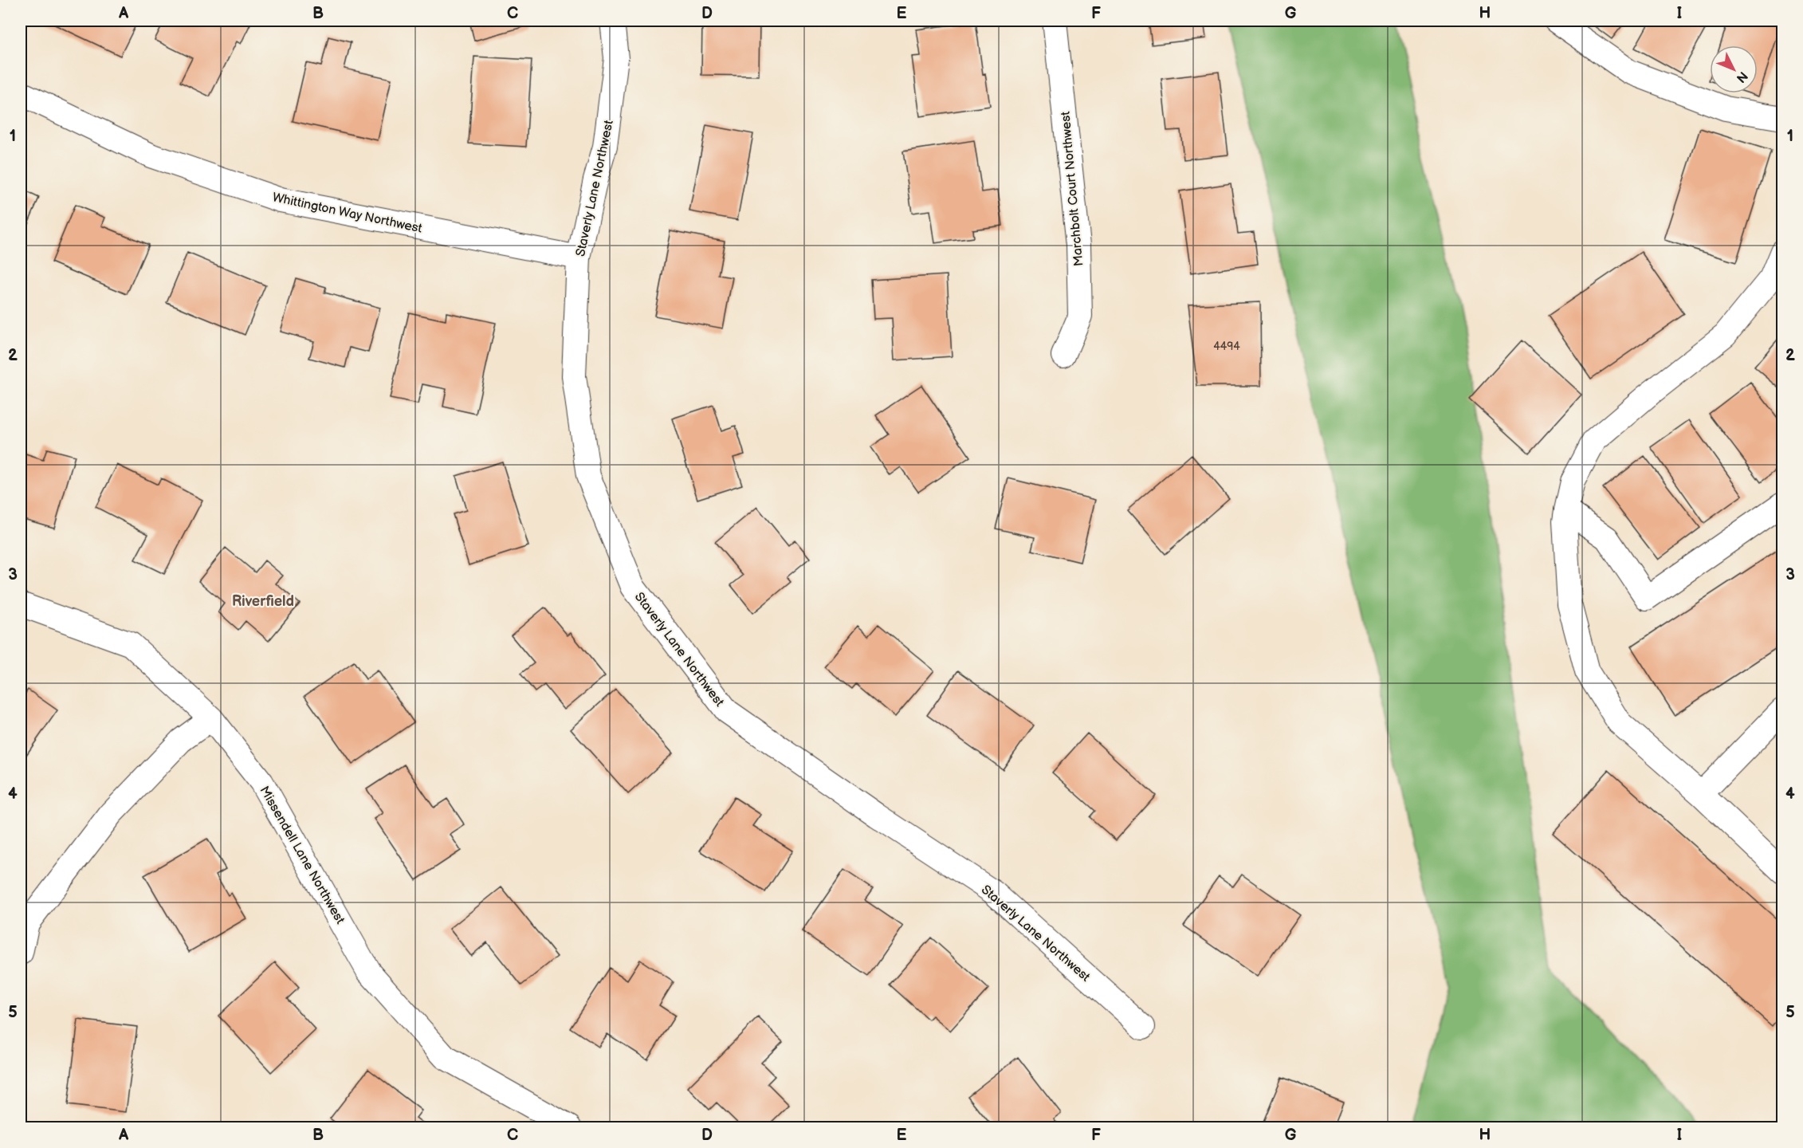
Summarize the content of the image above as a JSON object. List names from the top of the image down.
{
  "streets": {
    "street": [
      "Staverly Lane Northwest",
      "Marchbolt Court Northwest",
      "Whittington Way Northwest",
      "Missendell Lane Northwest"
    ]
  },
  "crossings": [
    ["Staverly Lane Northwest", "Whittington Way Northwest"]
  ],
  "districts": ["Riverfield"],
  "house_numbers": ["4494"],
  "north": "bottom right",
  "grid": {
    "columns": [
      "A",
      "B",
      "C",
      "D",
      "E",
      "F",
      "G",
      "H",
      "I"
    ],
    "rows": [
      "1",
      "2",
      "3",
      "4",
      "5"
    ]
  }
}
